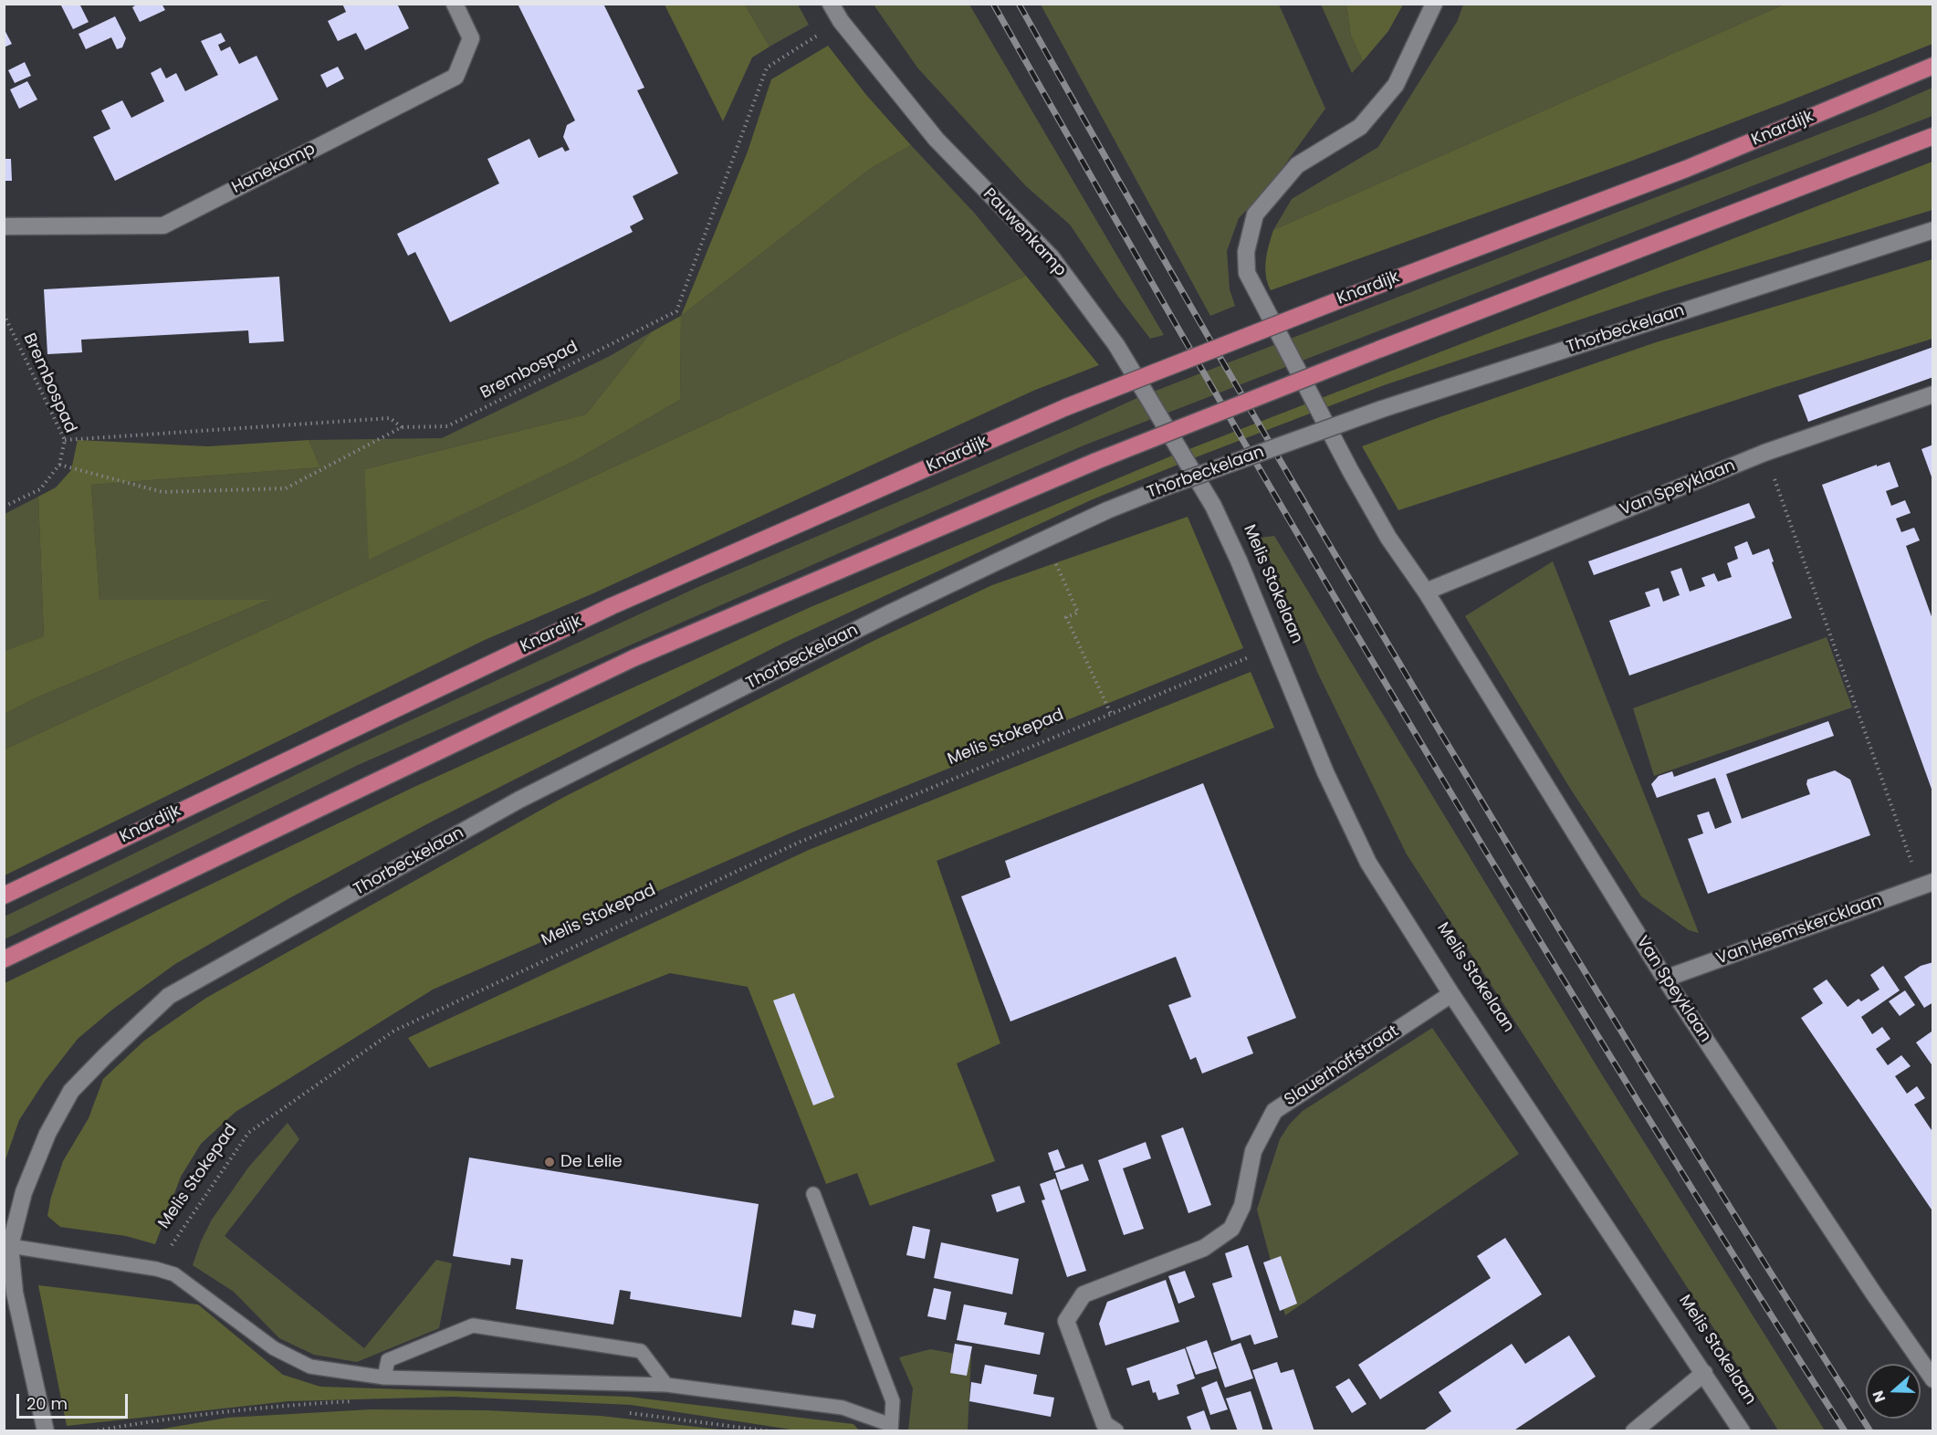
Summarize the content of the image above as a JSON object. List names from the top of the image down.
{
  "streets": {
    "main road": ["Knardijk"],
    "street": [
      "Hanekamp",
      "Pauwenkamp",
      "Thorbeckelaan",
      "Van Speyklaan",
      "Melis Stokelaan",
      "Van Heemskercklaan",
      "Slauerhoffstraat"
    ],
    "path": ["Brembospad", "Melis Stokepad"]
  },
  "crossings": [
    ["Pauwenkamp", "Brembospad"],
    ["Pauwenkamp", "Melis Stokelaan"],
    ["Van Speyklaan", "Van Heemskercklaan"],
    ["Melis Stokelaan", "Melis Stokepad"],
    ["Melis Stokelaan", "Slauerhoffstraat"]
  ],
  "places": ["De Lelie"],
  "scale_bar": "20 m",
  "north": "left"
}
